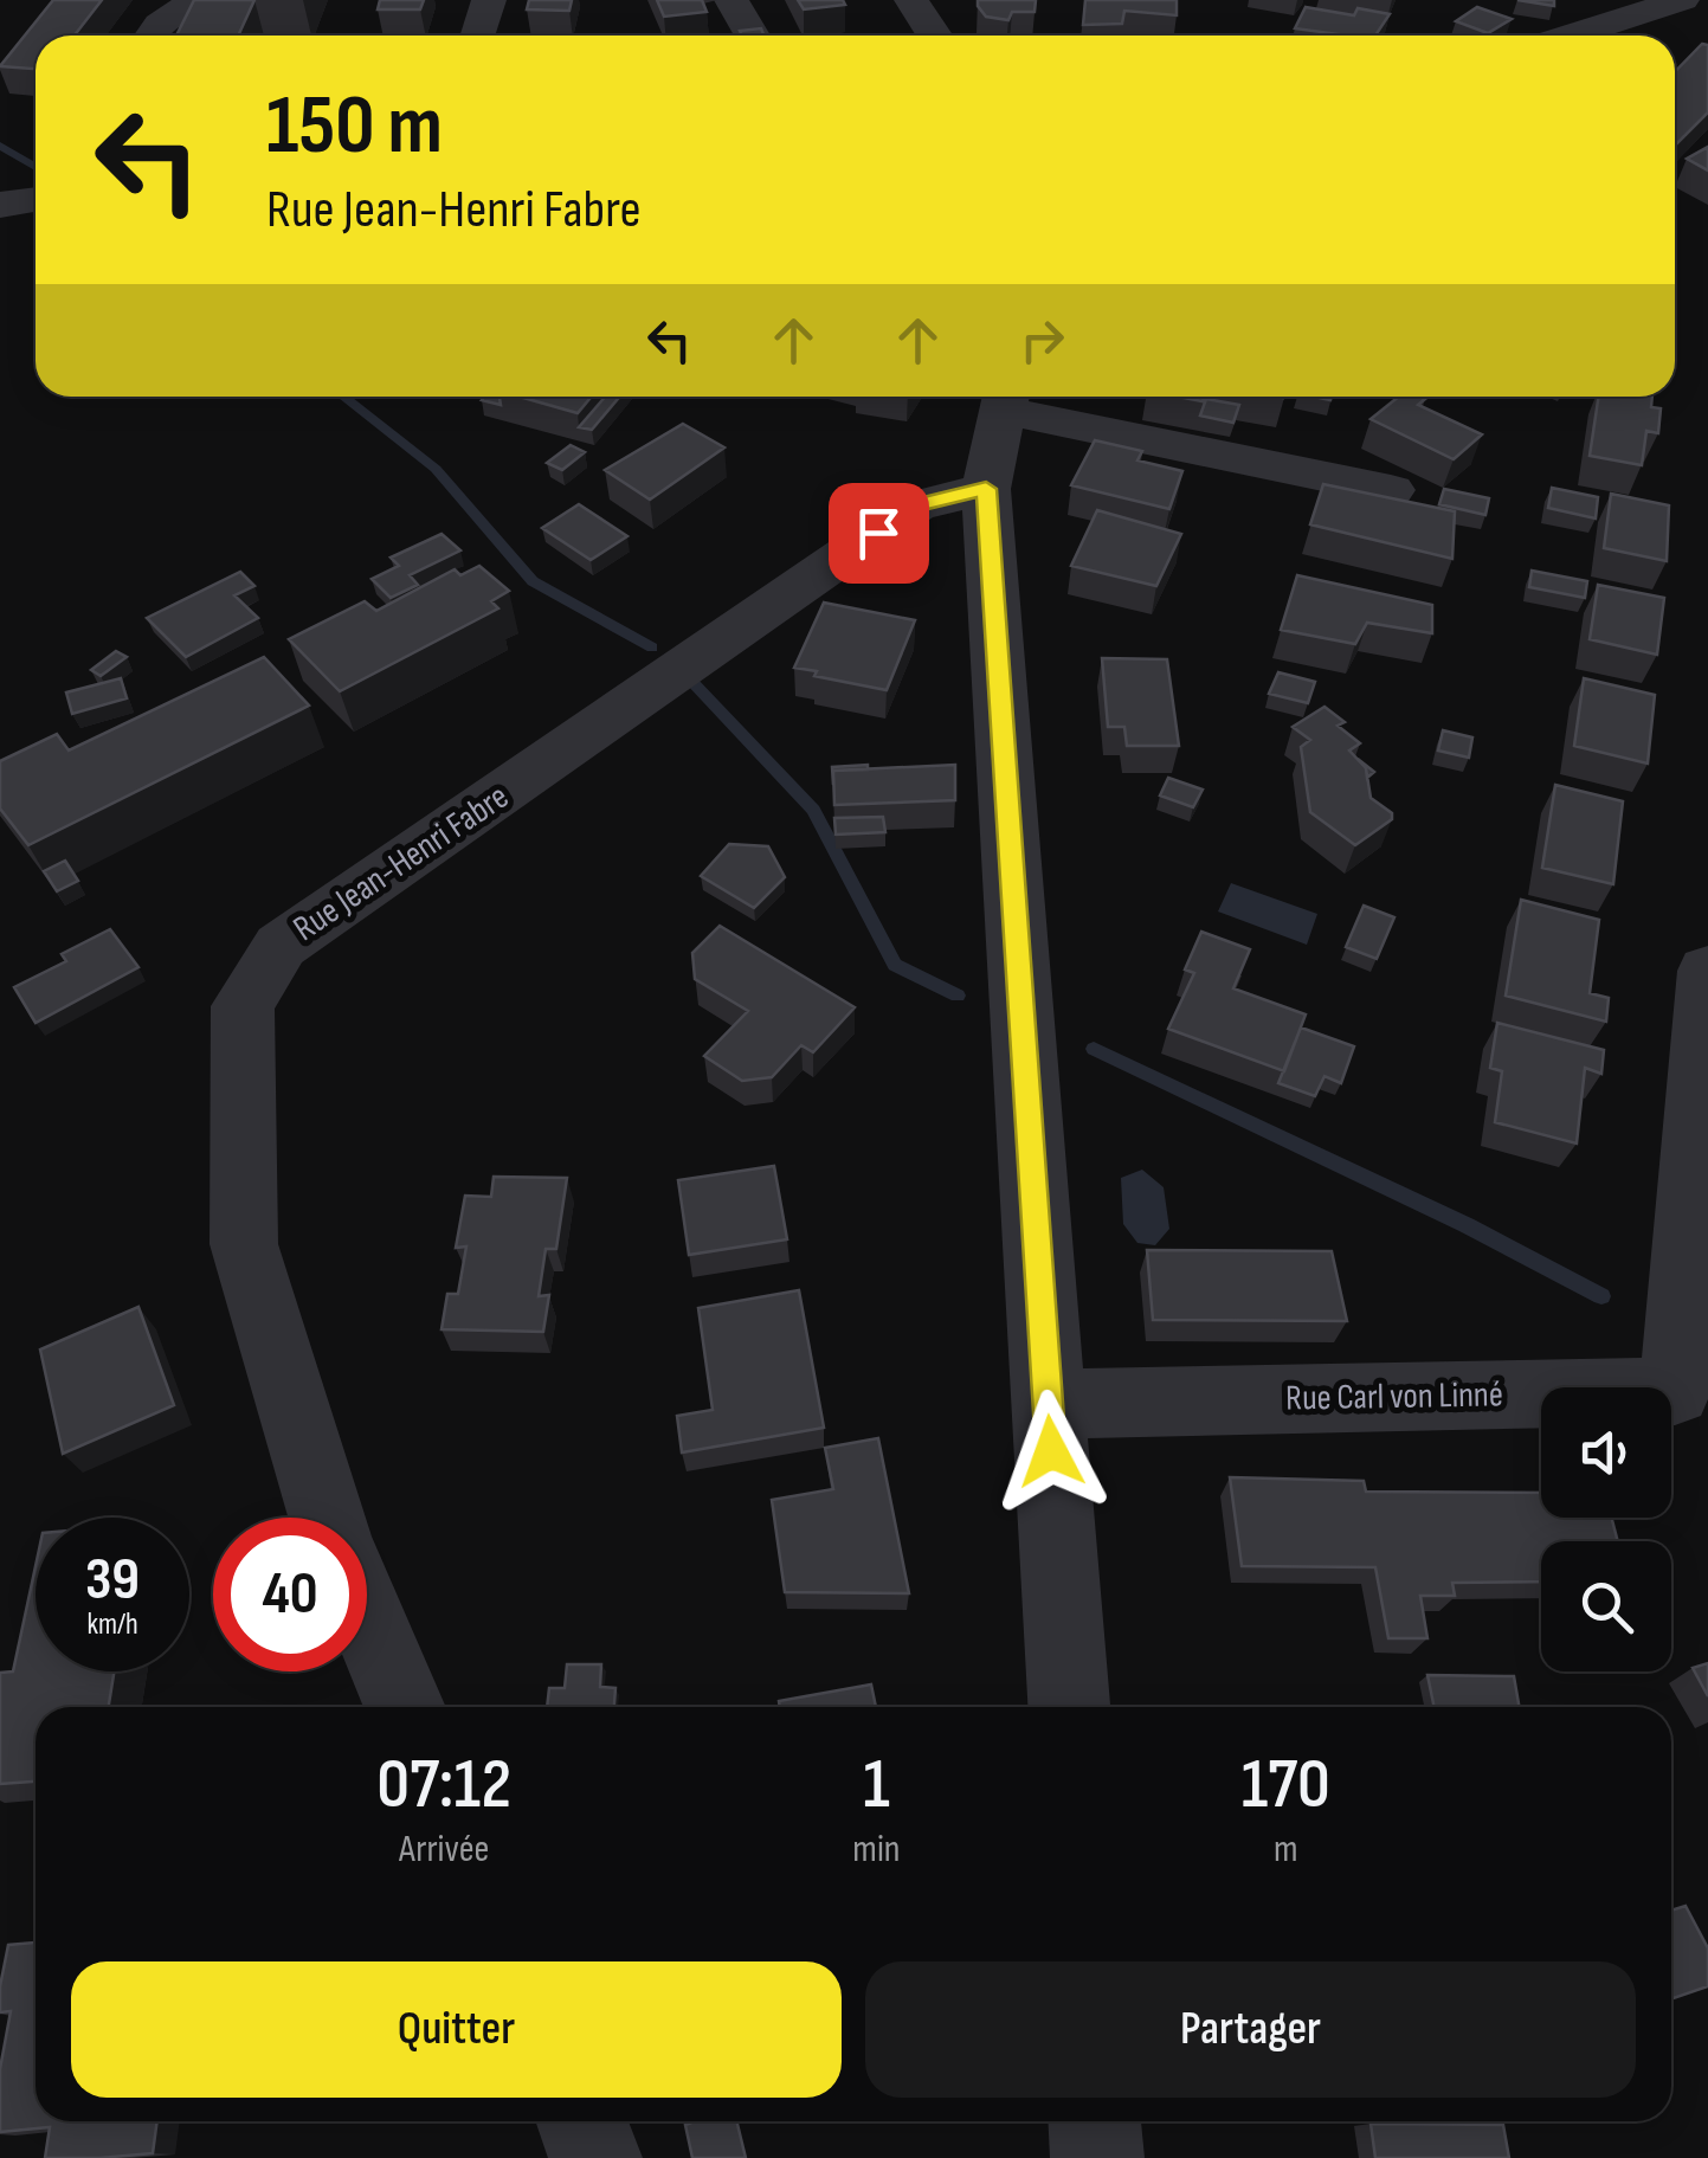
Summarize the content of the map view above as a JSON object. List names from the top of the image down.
{
  "streets": {
    "street": ["Rue Jean-Henri Fabre", "Rue Carl von Linné"]
  },
  "page": {
    "turn": ["150 m", "Rue Jean-Henri Fabre"],
    "speed": "39 km/h",
    "limit": "40",
    "eta": [
      "07:12",
      "Arrivée",
      "1",
      "min",
      "170",
      "m"
    ],
    "buttons": ["Quitter", "Partager"]
  }
}
